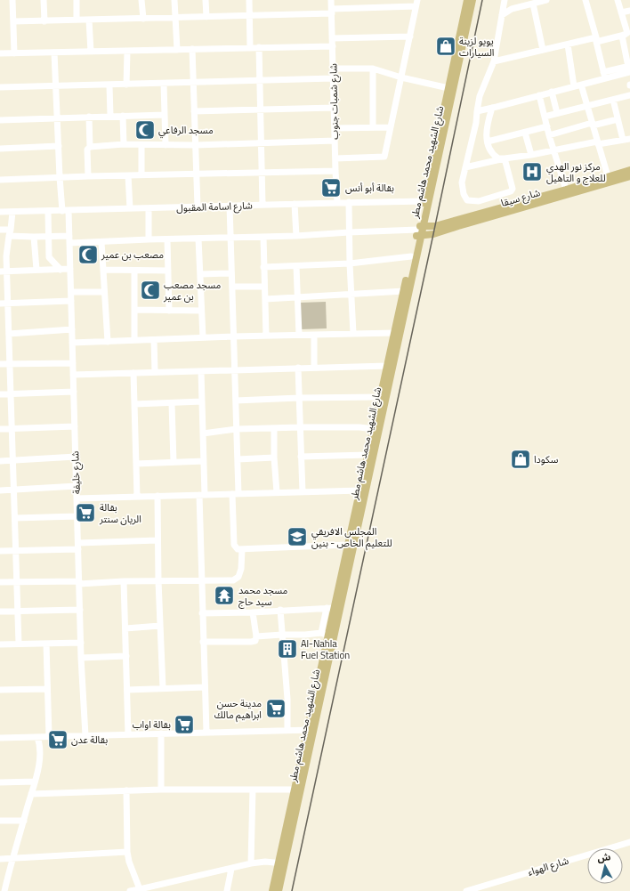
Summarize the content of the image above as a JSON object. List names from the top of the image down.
{
  "streets": {
    "main road": ["شارع الشهيد محمد هاشم مطر", "شارع سيقا"],
    "street": [
      "شارع شمبات جنوب",
      "شارع اسامة المقبول",
      "شارع خليفة",
      "شارع الهواء"
    ]
  },
  "crossings": [
    ["شارع شمبات جنوب", "شارع اسامة المقبول"],
    ["شارع الشهيد محمد هاشم مطر", "شارع سيقا"],
    ["شارع الشهيد محمد هاشم مطر", "شارع اسامة المقبول"],
    ["شارع اسامة المقبول", "شارع خليفة"]
  ],
  "places": {
    "shop": ["يويو لزينة السيارات", "سكودا"],
    "mosque": ["مسجد الرفاعي", "مصعب بن عمير", "مسجد مصعب بن عمير"],
    "hospital": ["مركز نور الهدي للعلاج و التاهيل"],
    "supermarket": [
      "بقالة أبو أنس",
      "بقالة الريان سنتر",
      "مدينة حسن ابراهيم مالك",
      "بقالة اواب",
      "بقالة عدن"
    ],
    "school or university": ["المجلس الافريقي للتعليم الخاص - بنين"],
    "temple": ["مسجد محمد سيد حاج"],
    "building": ["Al-Nahla Fuel Station"]
  },
  "north": "top"
}
